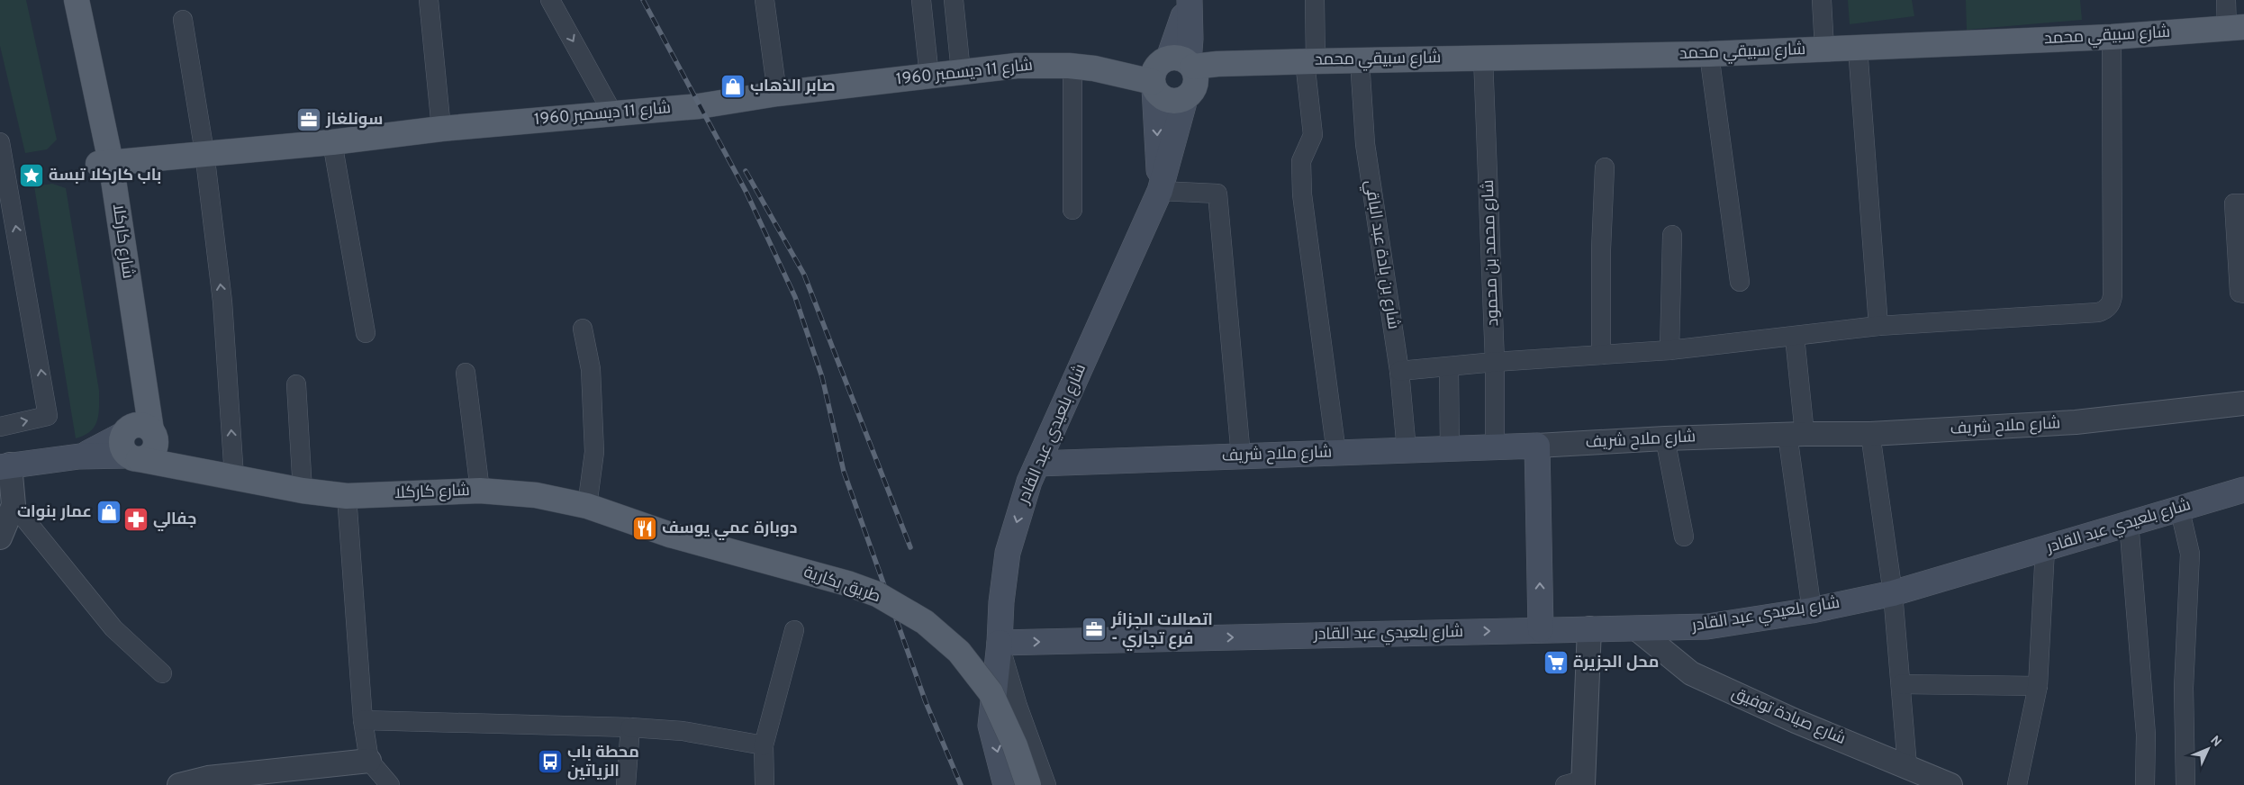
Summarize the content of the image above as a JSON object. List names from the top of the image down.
{
  "streets": {
    "main road": [
      "شارع سبيقي محمد",
      "شارع 11 ديسمبر 1960",
      "شارع كاركلا",
      "شارع ملاح شريف",
      "شارع بلعيدي عبد القادر",
      "طريق بكارية"
    ],
    "street": ["شارع محمد بن محمود", "شارع بن بادة عبد الباقي", "شارع صيادة توفيق"]
  },
  "crossings": [
    ["شارع سبيقي محمد", "شارع 11 ديسمبر 1960"],
    ["شارع سبيقي محمد", "شارع محمد بن محمود"],
    ["شارع سبيقي محمد", "شارع بن بادة عبد الباقي"],
    ["شارع سبيقي محمد", "شارع بلعيدي عبد القادر"],
    ["شارع 11 ديسمبر 1960", "شارع كاركلا"],
    ["شارع 11 ديسمبر 1960", "شارع بلعيدي عبد القادر"],
    ["شارع كاركلا", "طريق بكارية"],
    ["شارع محمد بن محمود", "شارع ملاح شريف"],
    ["شارع بن بادة عبد الباقي", "شارع ملاح شريف"],
    ["شارع ملاح شريف", "شارع بلعيدي عبد القادر"],
    ["شارع بلعيدي عبد القادر", "شارع صيادة توفيق"]
  ],
  "places": {
    "shop": ["صابر الذهاب", "عمار بنوات"],
    "office": ["سونلغاز", "اتصالات الجزائر - فرع تجاري"],
    "place": ["باب كاركلا تبسة"],
    "pharmacy": ["جفالي"],
    "restaurant": ["دوبارة عمي يوسف"],
    "supermarket": ["محل الجزيرة"],
    "bus stop": ["محطة باب الزياتين"]
  },
  "north": "top right"
}
